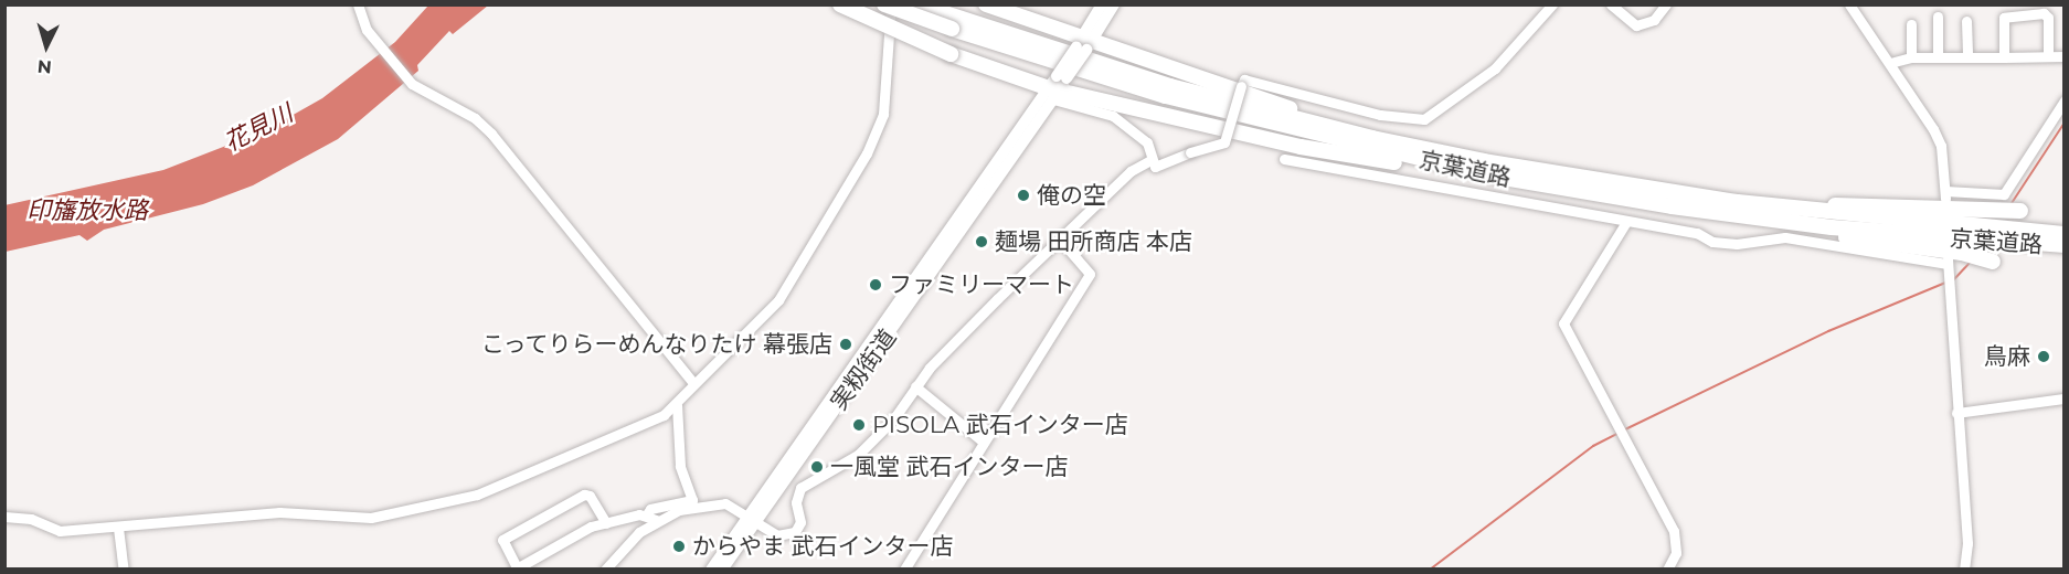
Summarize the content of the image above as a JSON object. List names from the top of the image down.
{
  "streets": {
    "highway": ["京葉道路"],
    "main road": ["実籾街道"]
  },
  "water": ["花見川", "印旛放水路"],
  "places": [
    "俺の空",
    "麺場 田所商店 本店",
    "ファミリーマート",
    "こってりらーめんなりたけ 幕張店",
    "鳥麻",
    "PISOLA 武石インター店",
    "一風堂 武石インター店",
    "からやま 武石インター店"
  ],
  "north": "bottom"
}
